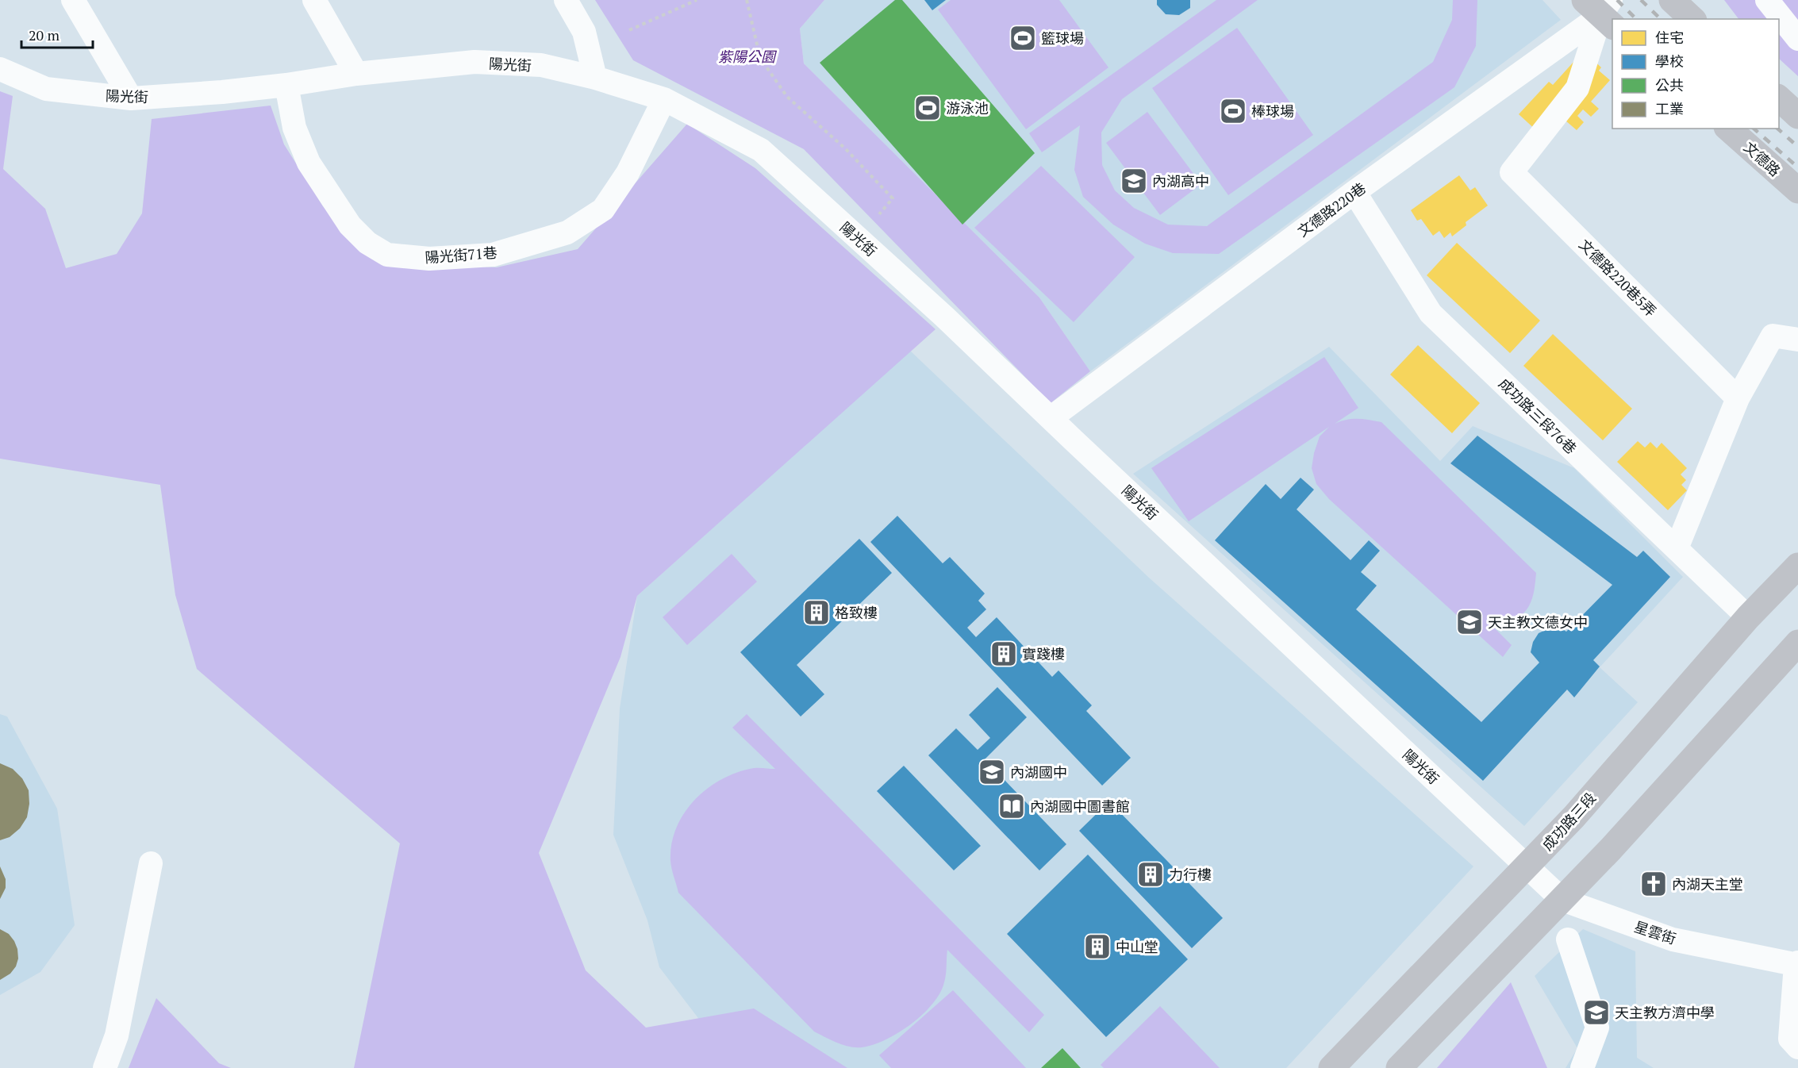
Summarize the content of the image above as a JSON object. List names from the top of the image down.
{
  "streets": {
    "main road": ["文德路", "成功路三段"],
    "street": [
      "陽光街",
      "文德路220巷",
      "陽光街71巷",
      "文德路220巷5弄",
      "成功路三段76巷",
      "星雲街"
    ]
  },
  "crossings": [
    ["陽光街", "文德路220巷"],
    ["陽光街", "陽光街71巷"],
    ["陽光街", "成功路三段"],
    ["陽光街", "星雲街"],
    ["文德路220巷", "文德路220巷5弄"],
    ["文德路220巷", "成功路三段76巷"],
    ["成功路三段76巷", "成功路三段"],
    ["成功路三段", "星雲街"]
  ],
  "parks": ["紫陽公園"],
  "places": {
    "sports": ["籃球場", "游泳池", "棒球場"],
    "school or university": [
      "內湖高中",
      "天主教文德女中",
      "內湖國中",
      "天主教方濟中學"
    ],
    "building": [
      "格致樓",
      "實踐樓",
      "力行樓",
      "中山堂"
    ],
    "library": ["內湖國中圖書館"],
    "church": ["內湖天主堂"]
  },
  "legend": [
    "住宅",
    "學校",
    "公共",
    "工業"
  ],
  "scale_bar": "20 m"
}
